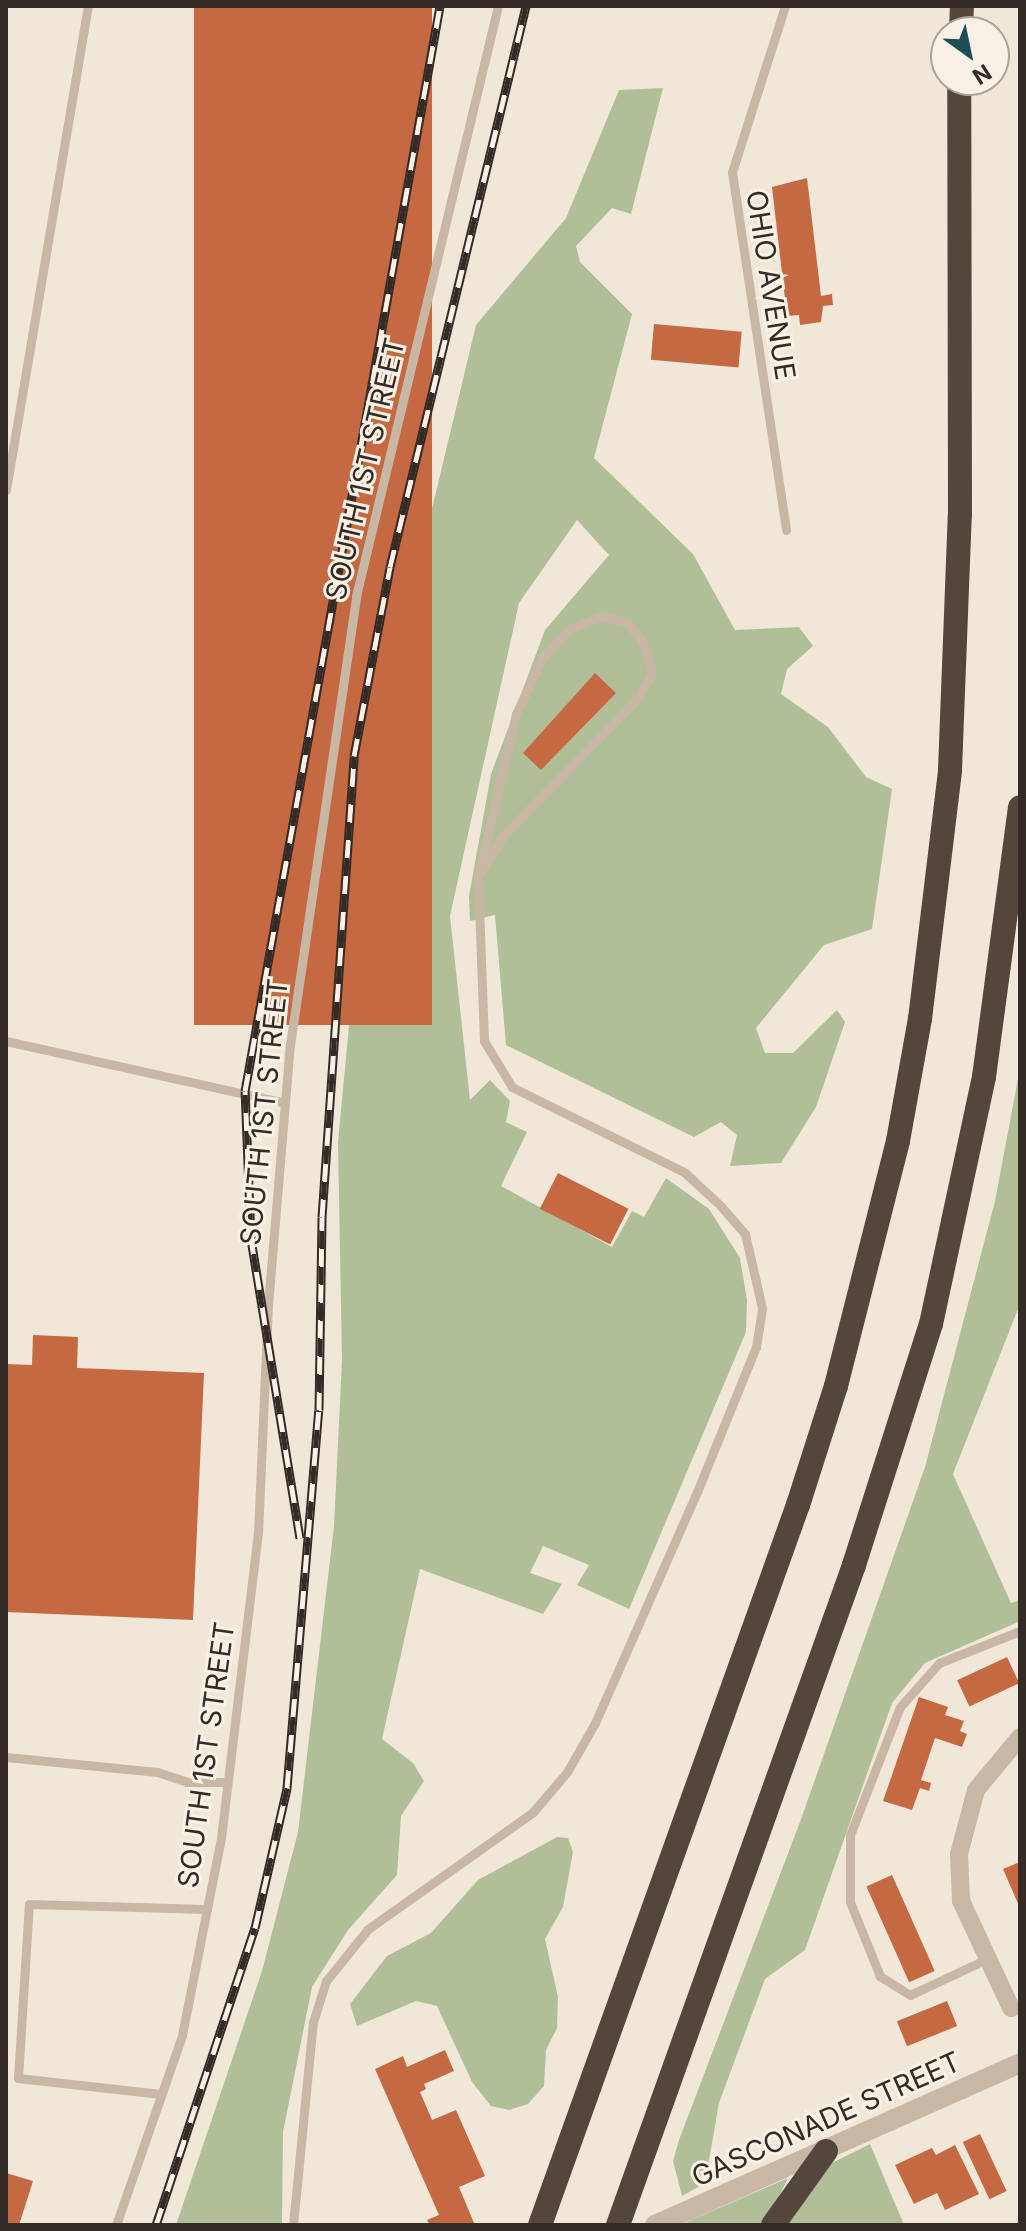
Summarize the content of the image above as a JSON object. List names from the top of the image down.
{
  "streets": {
    "street": ["GASCONADE STREET"],
    "lane": ["OHIO AVENUE", "SOUTH 1ST STREET"]
  },
  "north": "bottom right"
}
